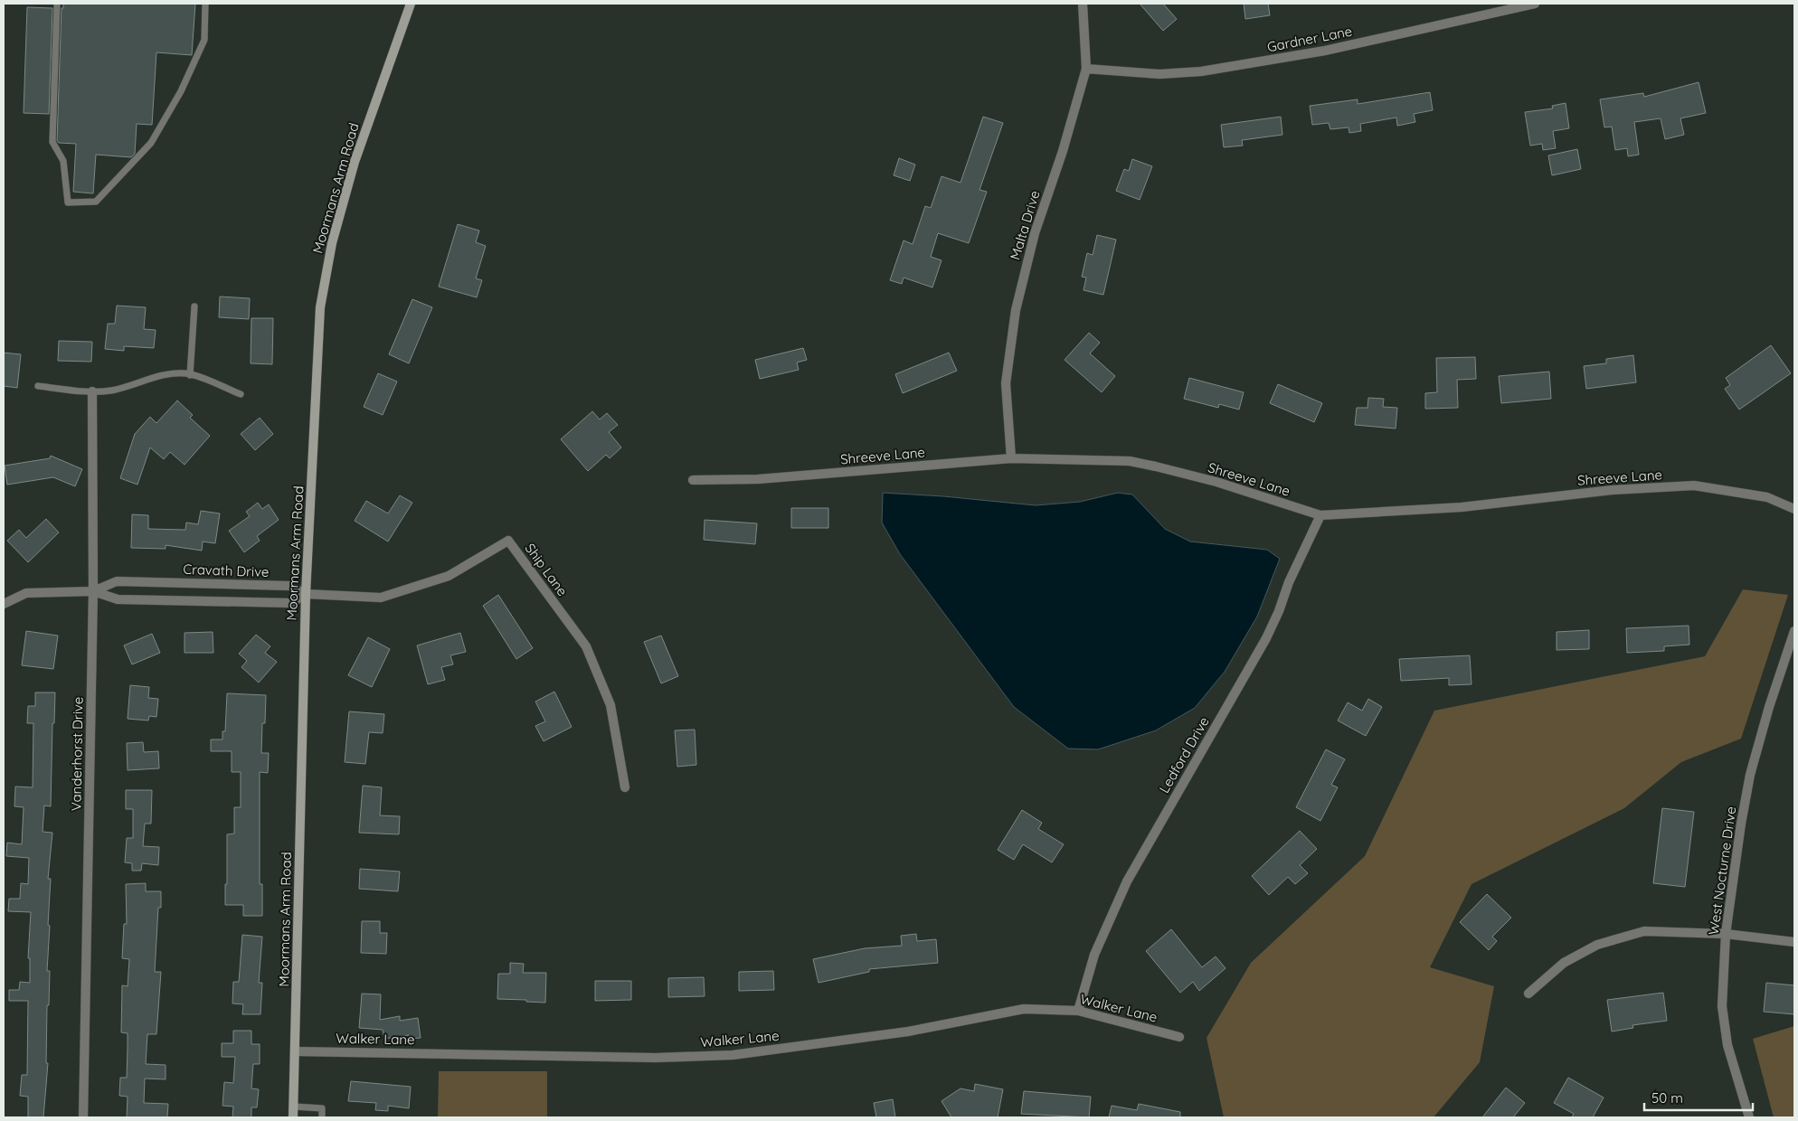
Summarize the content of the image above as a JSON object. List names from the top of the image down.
{
  "streets": {
    "street": [
      "Gardner Lane",
      "Moormans Arm Road",
      "Malta Drive",
      "Shreeve Lane",
      "Ship Lane",
      "Cravath Drive",
      "Vanderhorst Drive",
      "Ledford Drive",
      "West Nocturne Drive",
      "Walker Lane"
    ]
  },
  "crossings": [
    ["Gardner Lane", "Malta Drive"],
    ["Moormans Arm Road", "Ship Lane"],
    ["Moormans Arm Road", "Cravath Drive"],
    ["Moormans Arm Road", "Walker Lane"],
    ["Malta Drive", "Shreeve Lane"],
    ["Shreeve Lane", "Ledford Drive"],
    ["Ship Lane", "Cravath Drive"],
    ["Cravath Drive", "Vanderhorst Drive"],
    ["Ledford Drive", "Walker Lane"]
  ],
  "scale_bar": "50 m"
}
